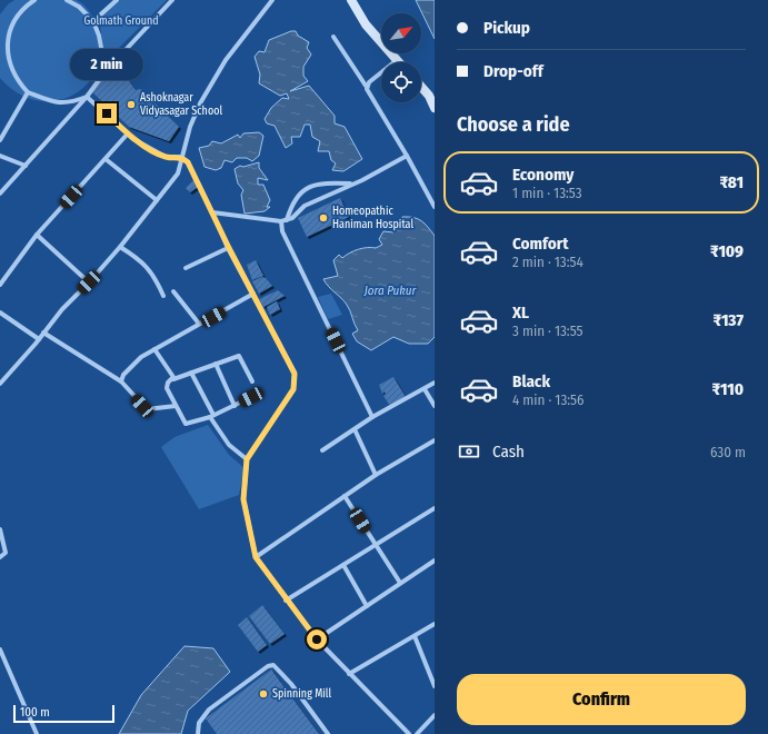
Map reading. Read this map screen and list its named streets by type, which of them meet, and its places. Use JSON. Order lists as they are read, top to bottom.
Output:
{
  "water": ["Jora Pukur"],
  "parks": ["Golmath Ground"],
  "places": ["Ashoknagar Vidyasagar School", "Homeopathic Haniman Hospital", "Spinning Mill"],
  "scale_bar": "100 m",
  "north": "top right",
  "page": {
    "banner": ["Pickup", "Drop-off"],
    "bubble": "2 min",
    "heading": "Choose a ride",
    "list": [
      {
        "name": "Economy",
        "note": "1 min · 13:53",
        "value": "₹81"
      },
      {
        "name": "Comfort",
        "note": "2 min · 13:54",
        "value": "₹109"
      },
      {
        "name": "XL",
        "note": "3 min · 13:55",
        "value": "₹137"
      },
      {
        "name": "Black",
        "note": "4 min · 13:56",
        "value": "₹110"
      }
    ],
    "pay": ["Cash", "630 m"],
    "buttons": "Confirm",
    "scale": "100 m"
  }
}
